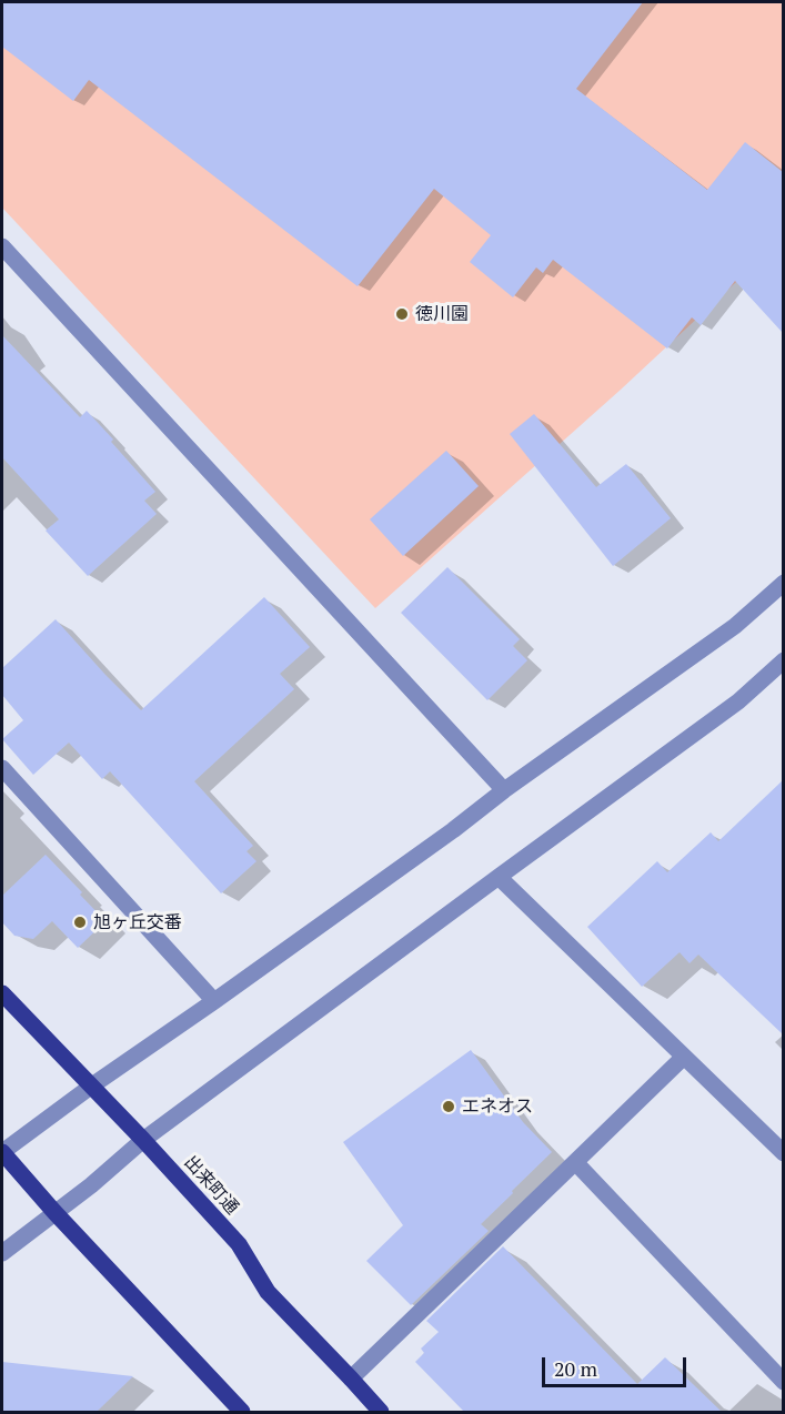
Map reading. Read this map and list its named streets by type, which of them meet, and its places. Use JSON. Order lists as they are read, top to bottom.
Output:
{
  "streets": {
    "main road": ["出来町通"]
  },
  "places": ["徳川園", "旭ヶ丘交番", "エネオス"],
  "scale_bar": "20 m"
}
